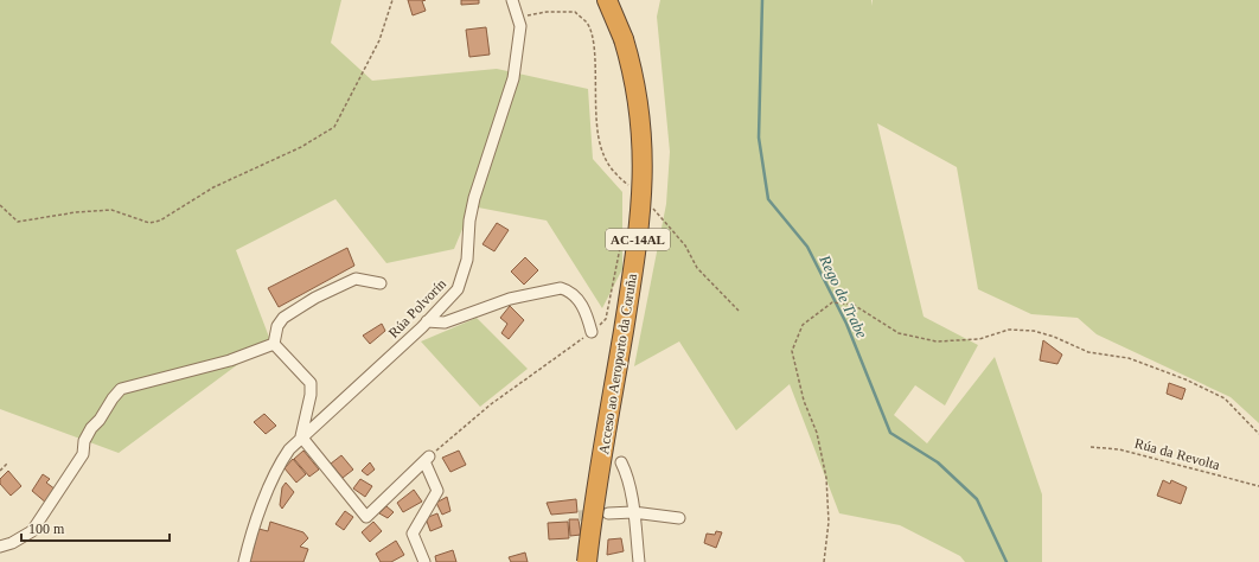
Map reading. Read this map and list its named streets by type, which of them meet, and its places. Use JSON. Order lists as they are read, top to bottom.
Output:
{
  "streets": {
    "highway": ["AC-14AL", "Acceso ao Aeroporto da Coruña"],
    "street": ["Rúa Polvorín"],
    "path": ["Rúa da Revolta"]
  },
  "water": ["Rego de Trabe"],
  "scale_bar": "100 m"
}
